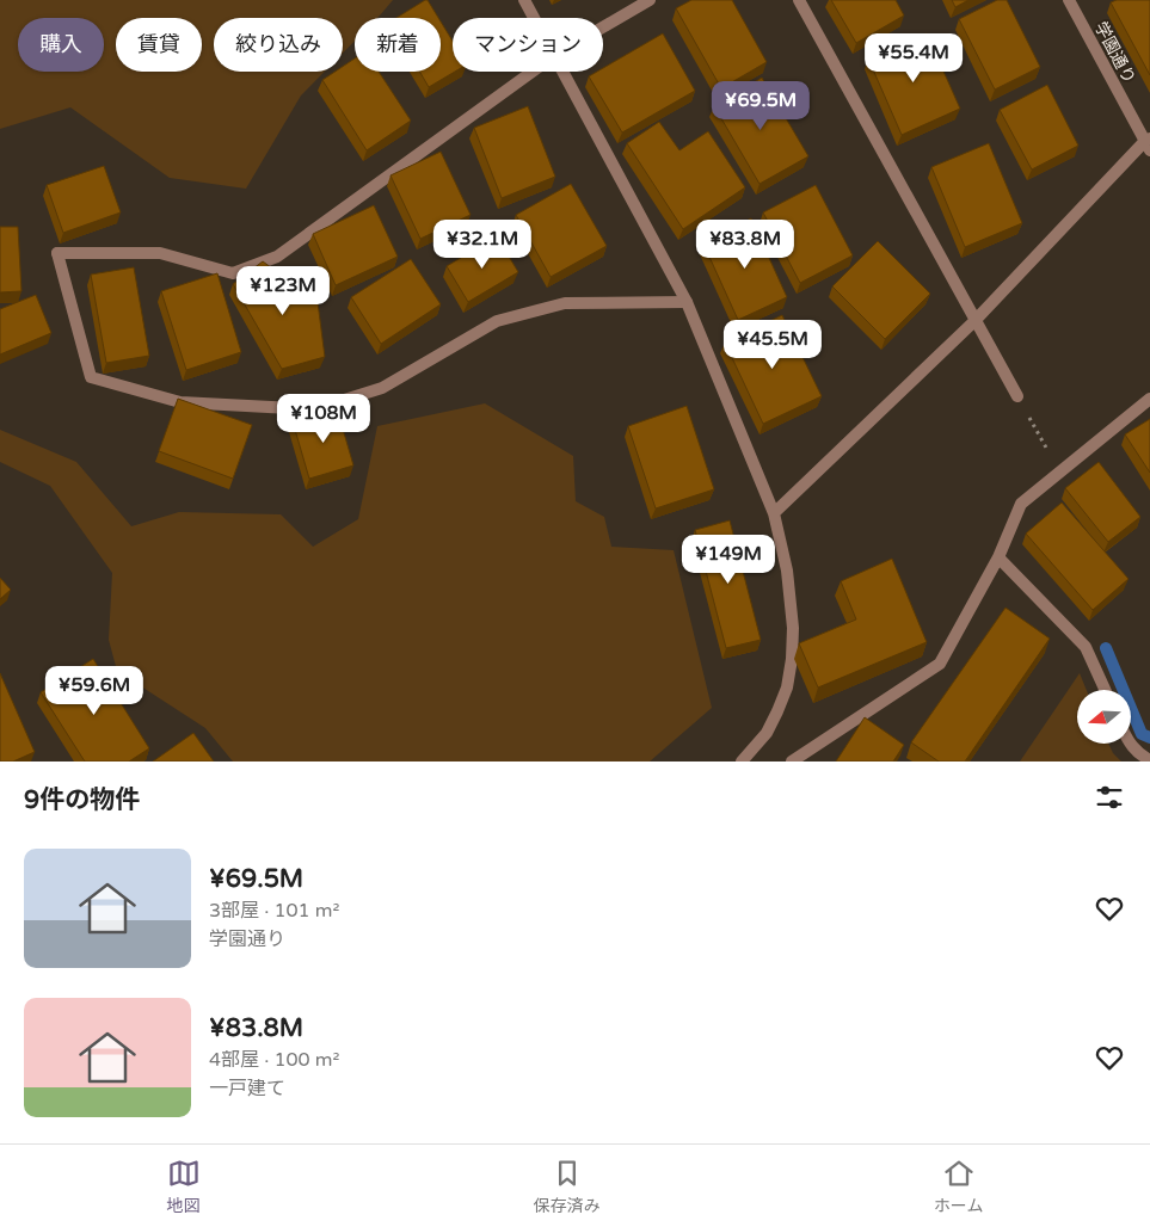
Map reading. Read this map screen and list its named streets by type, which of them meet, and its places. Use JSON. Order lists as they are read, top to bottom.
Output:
{
  "streets": {
    "street": ["学園通り"]
  },
  "north": "left",
  "page": {
    "chip": [
      "購入",
      "賃貸",
      "絞り込み",
      "新着",
      "マンション"
    ],
    "price": [
      "¥55.4M",
      "¥69.5M",
      "¥32.1M",
      "¥83.8M",
      "¥123M",
      "¥45.5M",
      "¥108M",
      "¥149M",
      "¥59.6M"
    ],
    "heading": "9件の物件",
    "list": [
      {
        "name": "¥69.5M",
        "note": "3部屋 · 101 m² · 学園通り"
      },
      {
        "name": "¥83.8M",
        "note": "4部屋 · 100 m² · 一戸建て"
      }
    ],
    "tabs": ["地図", "保存済み", "ホーム"]
  }
}
